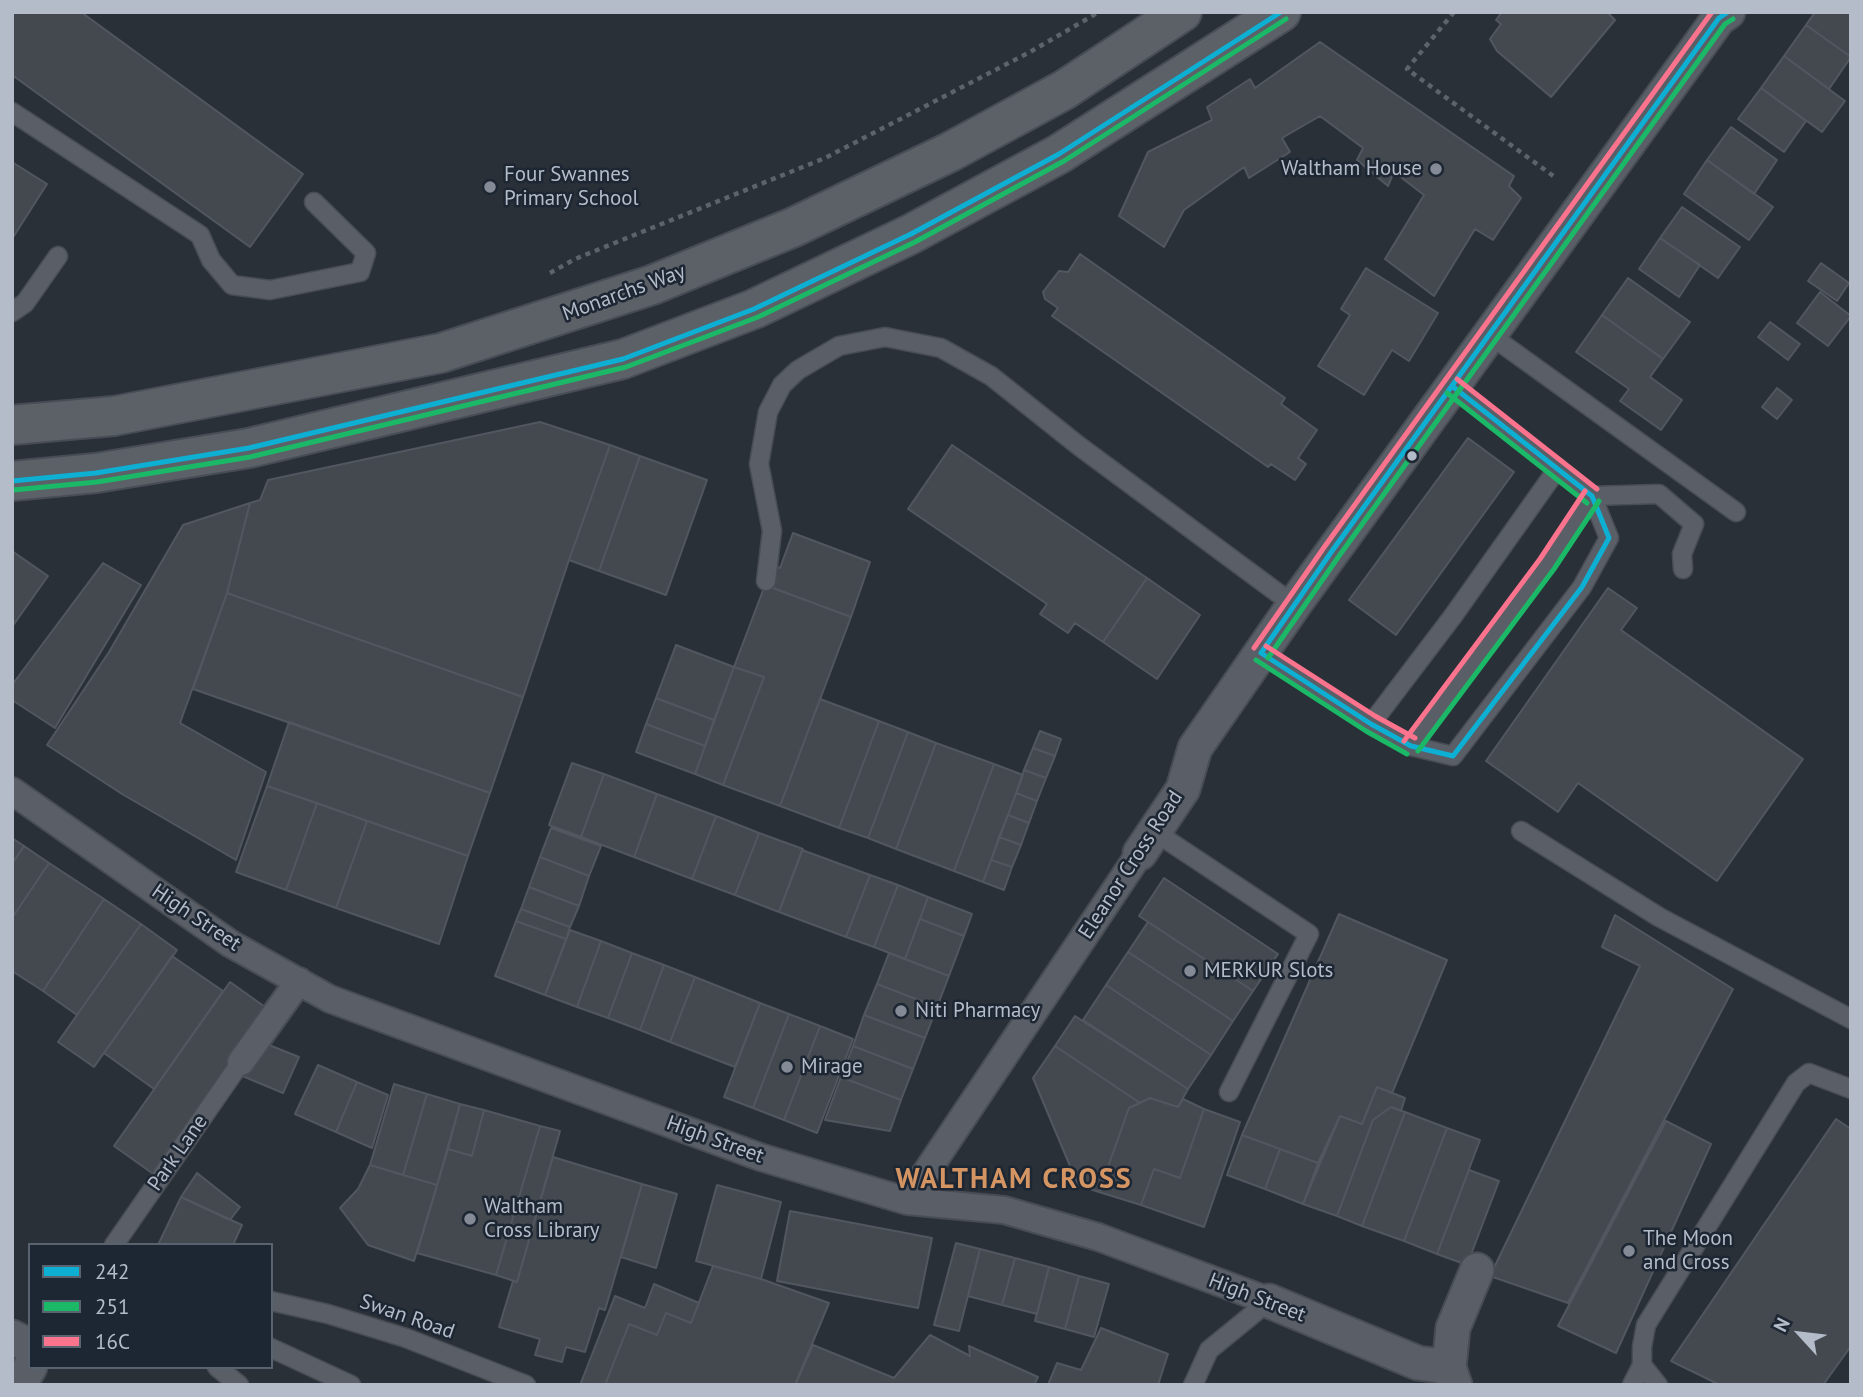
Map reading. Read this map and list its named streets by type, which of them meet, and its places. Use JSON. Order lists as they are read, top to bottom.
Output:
{
  "streets": {
    "main road": ["Monarchs Way"],
    "street": ["Eleanor Cross Road", "High Street"],
    "lane": ["Park Lane", "Swan Road"]
  },
  "crossings": [
    ["Eleanor Cross Road", "High Street"]
  ],
  "districts": ["WALTHAM CROSS"],
  "places": [
    "Waltham House",
    "Four Swannes Primary School",
    "MERKUR Slots",
    "Niti Pharmacy",
    "Mirage",
    "Waltham Cross Library",
    "The Moon and Cross"
  ],
  "lines": ["transit line 242", "transit line 16C", "transit line 251"],
  "legend": ["242", "251", "16C"],
  "north": "top left"
}
